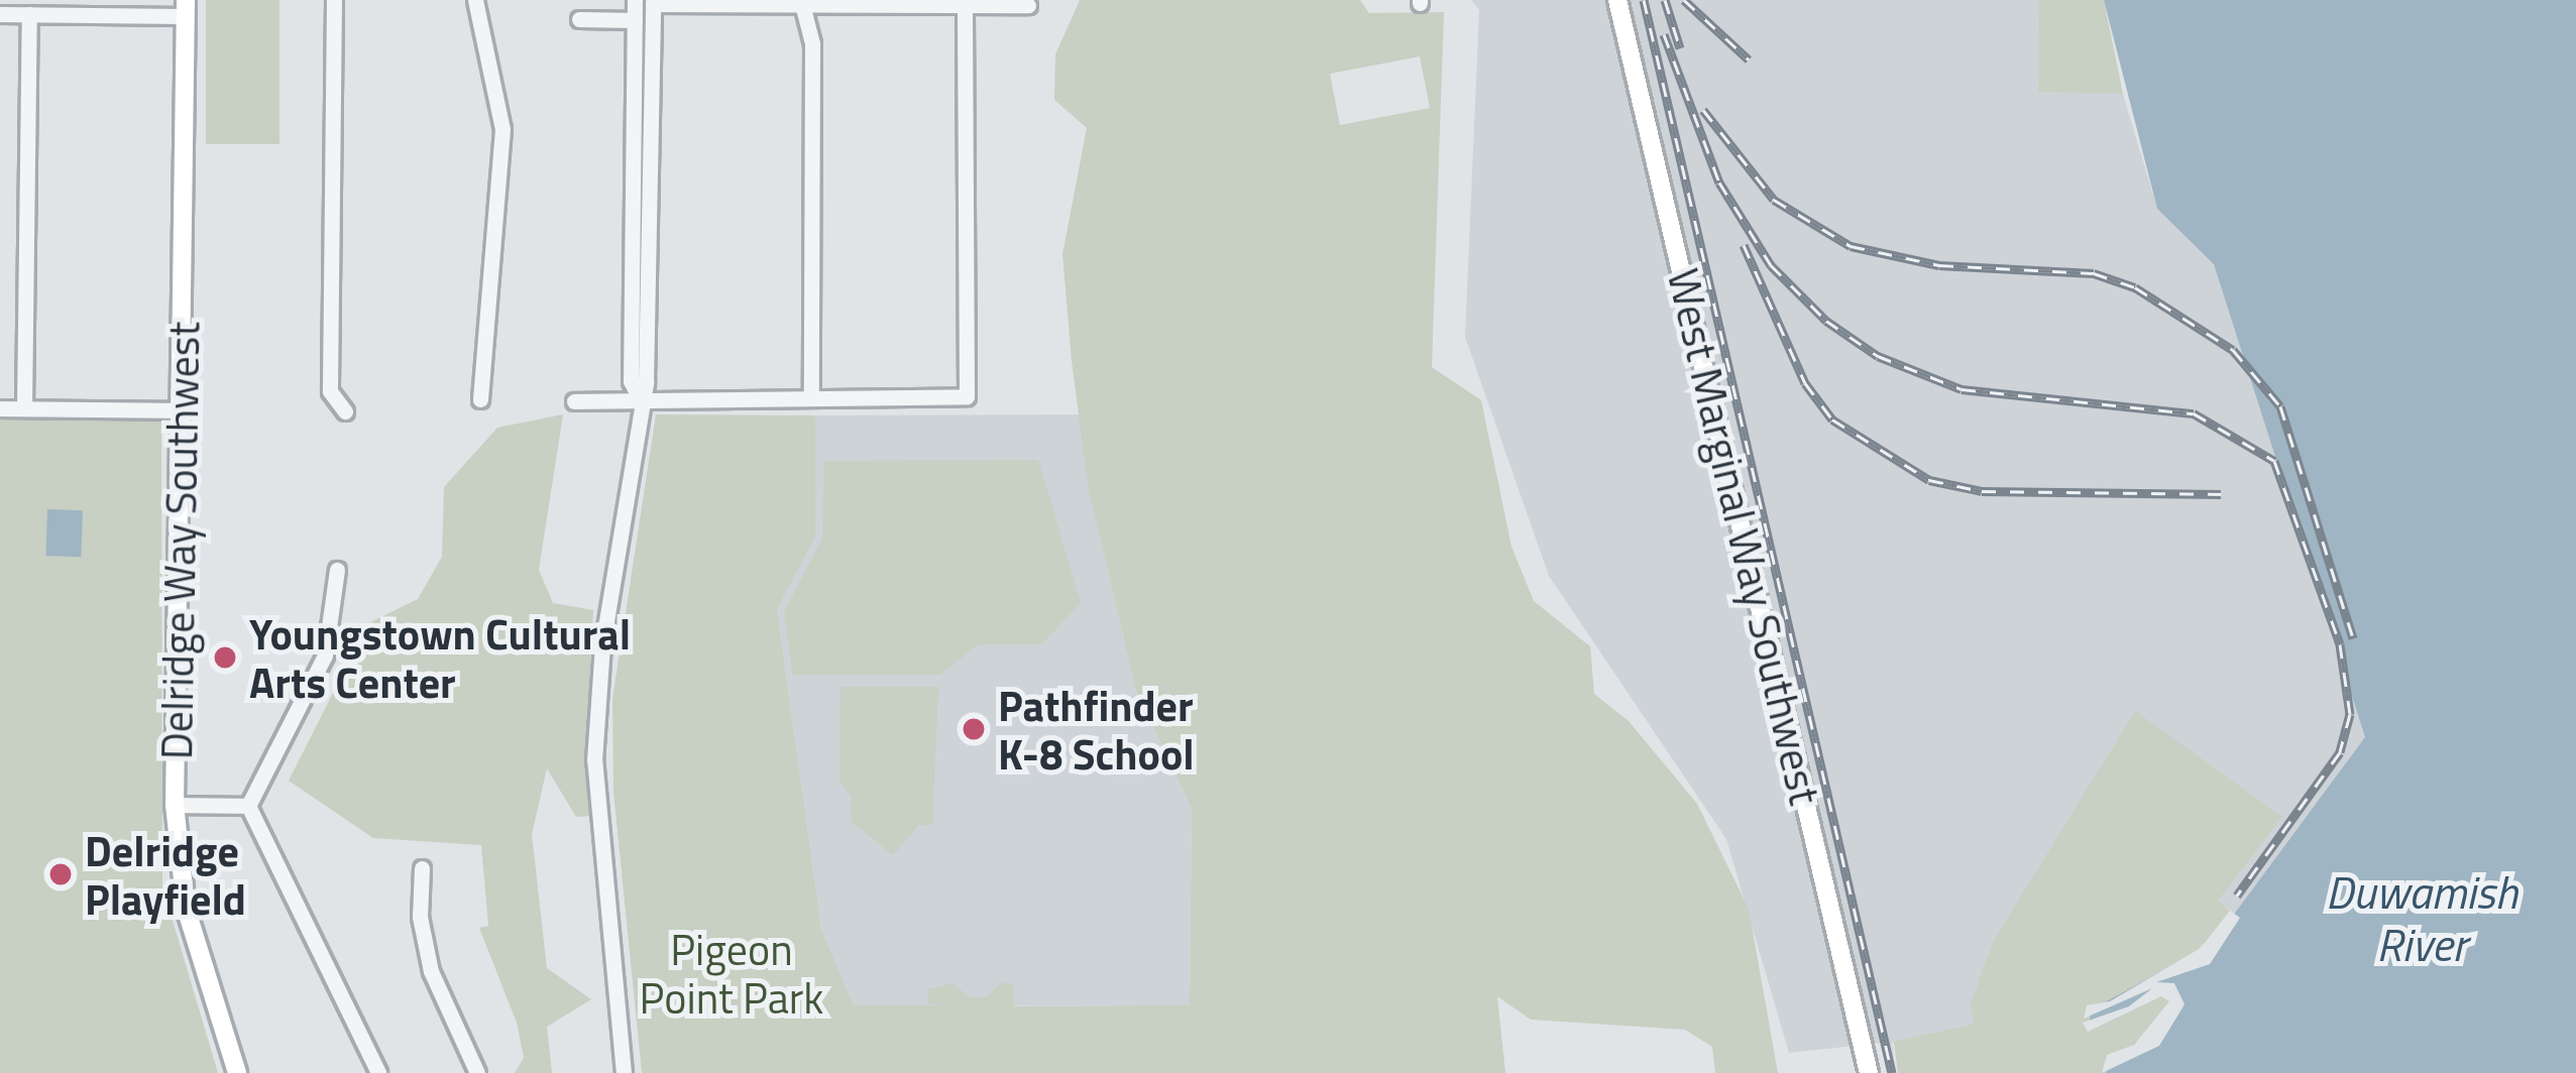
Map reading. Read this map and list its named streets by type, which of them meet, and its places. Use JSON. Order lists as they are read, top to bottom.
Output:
{
  "streets": {
    "main road": ["West Marginal Way Southwest", "Delridge Way Southwest"]
  },
  "water": ["Duwamish River"],
  "parks": ["Pigeon Point Park"],
  "places": ["Youngstown Cultural Arts Center", "Pathfinder K-8 School", "Delridge Playfield"]
}
